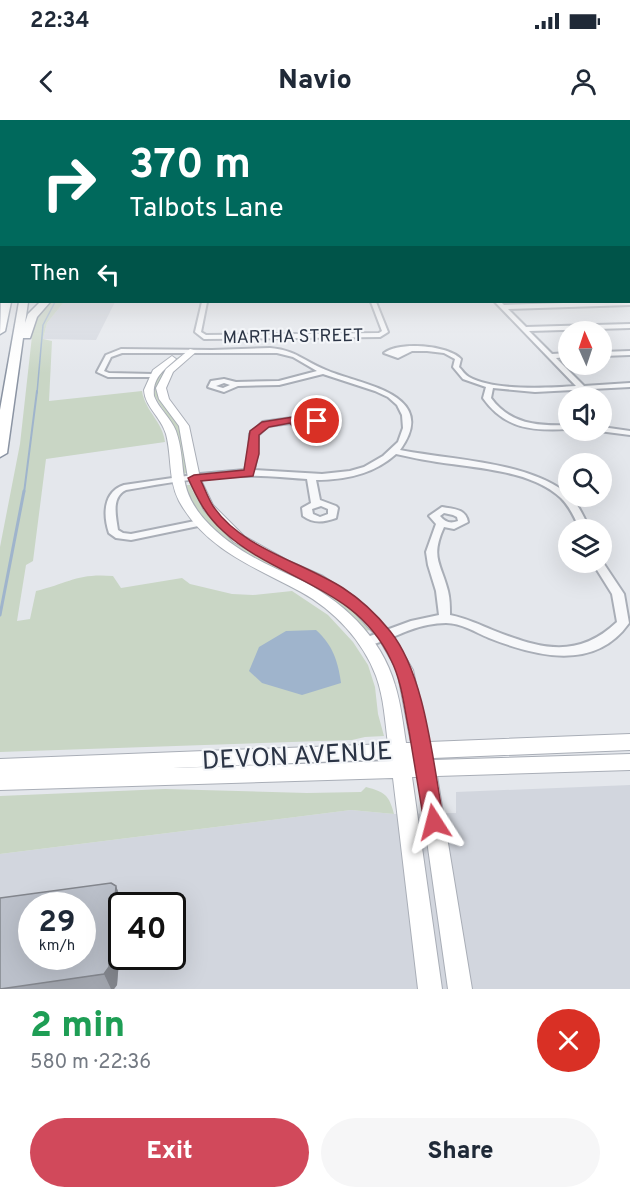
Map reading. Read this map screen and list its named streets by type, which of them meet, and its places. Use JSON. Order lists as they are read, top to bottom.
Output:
{
  "streets": {
    "street": ["MARTHA STREET", "DEVON AVENUE"]
  },
  "north": "top",
  "page": {
    "status": "22:34",
    "header": "Navio",
    "turn": ["370 m", "Talbots Lane"],
    "then": "Then",
    "speed": "29 km/h",
    "limit": "40",
    "heading": ["2 min", "580 m · 22:36"],
    "buttons": ["Exit", "Share"]
  }
}
